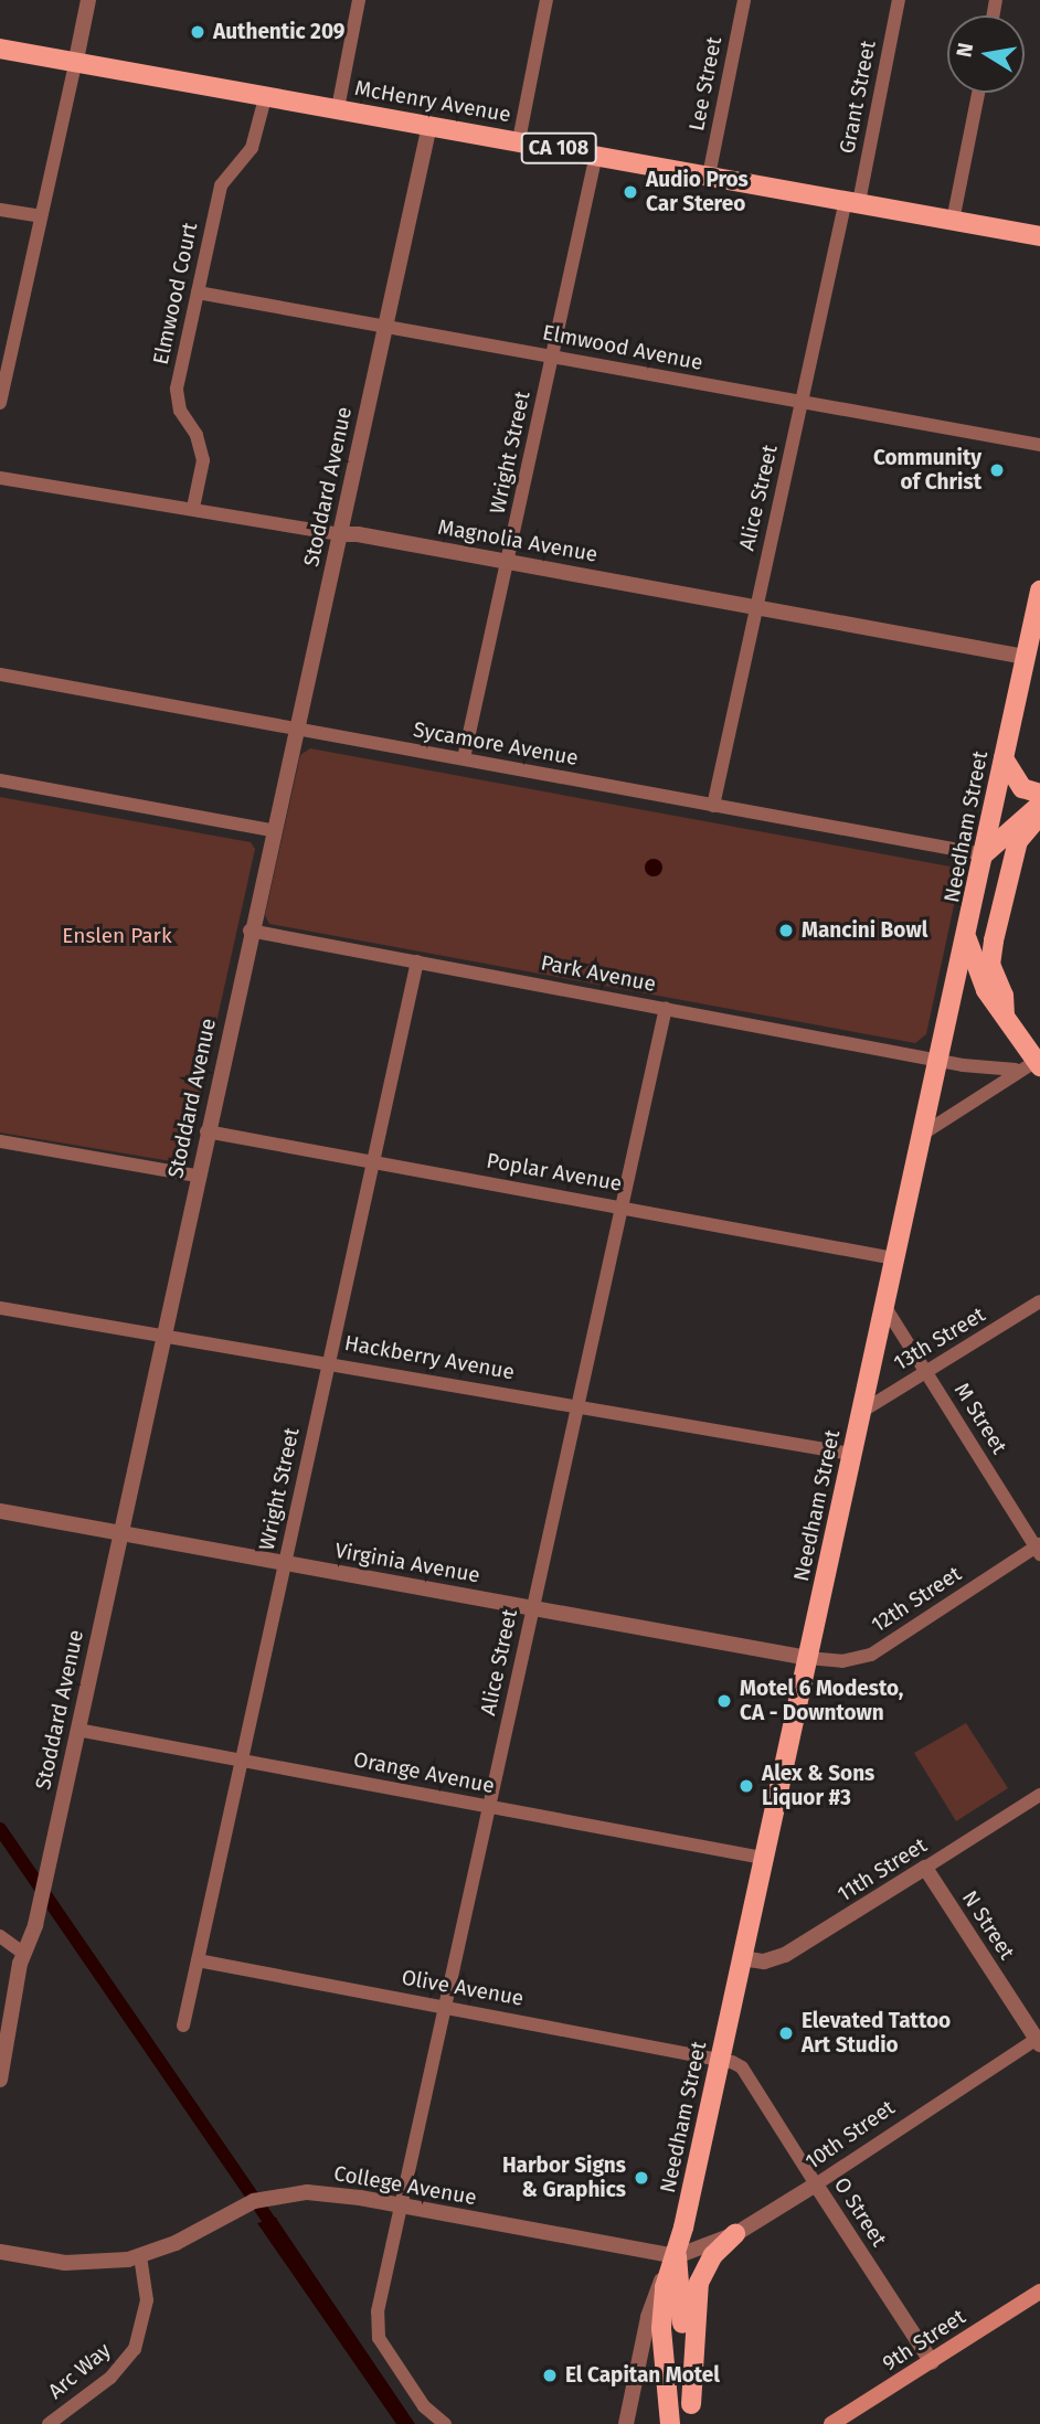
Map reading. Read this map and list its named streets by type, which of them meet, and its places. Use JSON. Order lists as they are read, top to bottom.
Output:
{
  "streets": {
    "main road": [
      "McHenry Avenue",
      "CA 108",
      "Needham Street",
      "9th Street"
    ],
    "street": [
      "Lee Street",
      "Grant Street",
      "Elmwood Court",
      "Elmwood Avenue",
      "Wright Street",
      "Stoddard Avenue",
      "Alice Street",
      "Magnolia Avenue",
      "Sycamore Avenue",
      "Park Avenue",
      "Poplar Avenue",
      "13th Street",
      "Hackberry Avenue",
      "M Street",
      "Virginia Avenue",
      "12th Street",
      "Orange Avenue",
      "11th Street",
      "N Street",
      "Olive Avenue",
      "10th Street",
      "College Avenue",
      "O Street",
      "Arc Way"
    ]
  },
  "crossings": [
    ["Lee Street", "McHenry Avenue"],
    ["Grant Street", "McHenry Avenue"],
    ["Grant Street", "Alice Street"],
    ["McHenry Avenue", "Elmwood Court"],
    ["McHenry Avenue", "Wright Street"],
    ["McHenry Avenue", "Stoddard Avenue"],
    ["McHenry Avenue", "Alice Street"],
    ["Elmwood Court", "Elmwood Avenue"],
    ["Elmwood Court", "Magnolia Avenue"],
    ["Elmwood Avenue", "Wright Street"],
    ["Elmwood Avenue", "Stoddard Avenue"],
    ["Elmwood Avenue", "Alice Street"],
    ["Wright Street", "Magnolia Avenue"],
    ["Wright Street", "Sycamore Avenue"],
    ["Wright Street", "Park Avenue"],
    ["Wright Street", "Poplar Avenue"],
    ["Wright Street", "Hackberry Avenue"],
    ["Wright Street", "Virginia Avenue"],
    ["Wright Street", "Orange Avenue"],
    ["Wright Street", "Olive Avenue"],
    ["Stoddard Avenue", "Magnolia Avenue"],
    ["Stoddard Avenue", "Sycamore Avenue"],
    ["Stoddard Avenue", "Park Avenue"],
    ["Stoddard Avenue", "Poplar Avenue"],
    ["Stoddard Avenue", "Hackberry Avenue"],
    ["Stoddard Avenue", "Virginia Avenue"],
    ["Stoddard Avenue", "Orange Avenue"],
    ["Alice Street", "Magnolia Avenue"],
    ["Alice Street", "Sycamore Avenue"],
    ["Alice Street", "Park Avenue"],
    ["Alice Street", "Poplar Avenue"],
    ["Alice Street", "Hackberry Avenue"],
    ["Alice Street", "Virginia Avenue"],
    ["Alice Street", "Orange Avenue"],
    ["Alice Street", "Olive Avenue"],
    ["Alice Street", "College Avenue"],
    ["Magnolia Avenue", "Needham Street"],
    ["Sycamore Avenue", "Needham Street"],
    ["Needham Street", "Park Avenue"],
    ["Needham Street", "Poplar Avenue"],
    ["Needham Street", "13th Street"],
    ["Needham Street", "Hackberry Avenue"],
    ["Needham Street", "M Street"],
    ["Needham Street", "Virginia Avenue"],
    ["Needham Street", "12th Street"],
    ["Needham Street", "Orange Avenue"],
    ["Needham Street", "11th Street"],
    ["Needham Street", "Olive Avenue"],
    ["Needham Street", "10th Street"],
    ["Needham Street", "College Avenue"],
    ["Needham Street", "O Street"],
    ["13th Street", "M Street"],
    ["M Street", "12th Street"],
    ["Virginia Avenue", "12th Street"],
    ["11th Street", "N Street"],
    ["N Street", "10th Street"],
    ["Olive Avenue", "O Street"],
    ["10th Street", "College Avenue"],
    ["10th Street", "O Street"],
    ["College Avenue", "Arc Way"],
    ["O Street", "9th Street"]
  ],
  "parks": ["Enslen Park"],
  "places": [
    "Authentic 209",
    "Audio Pros Car Stereo",
    "Community of Christ",
    "Mancini Bowl",
    "Motel 6 Modesto, CA - Downtown",
    "Alex & Sons Liquor #3",
    "Elevated Tattoo Art Studio",
    "Harbor Signs & Graphics",
    "El Capitan Motel"
  ],
  "north": "left"
}
